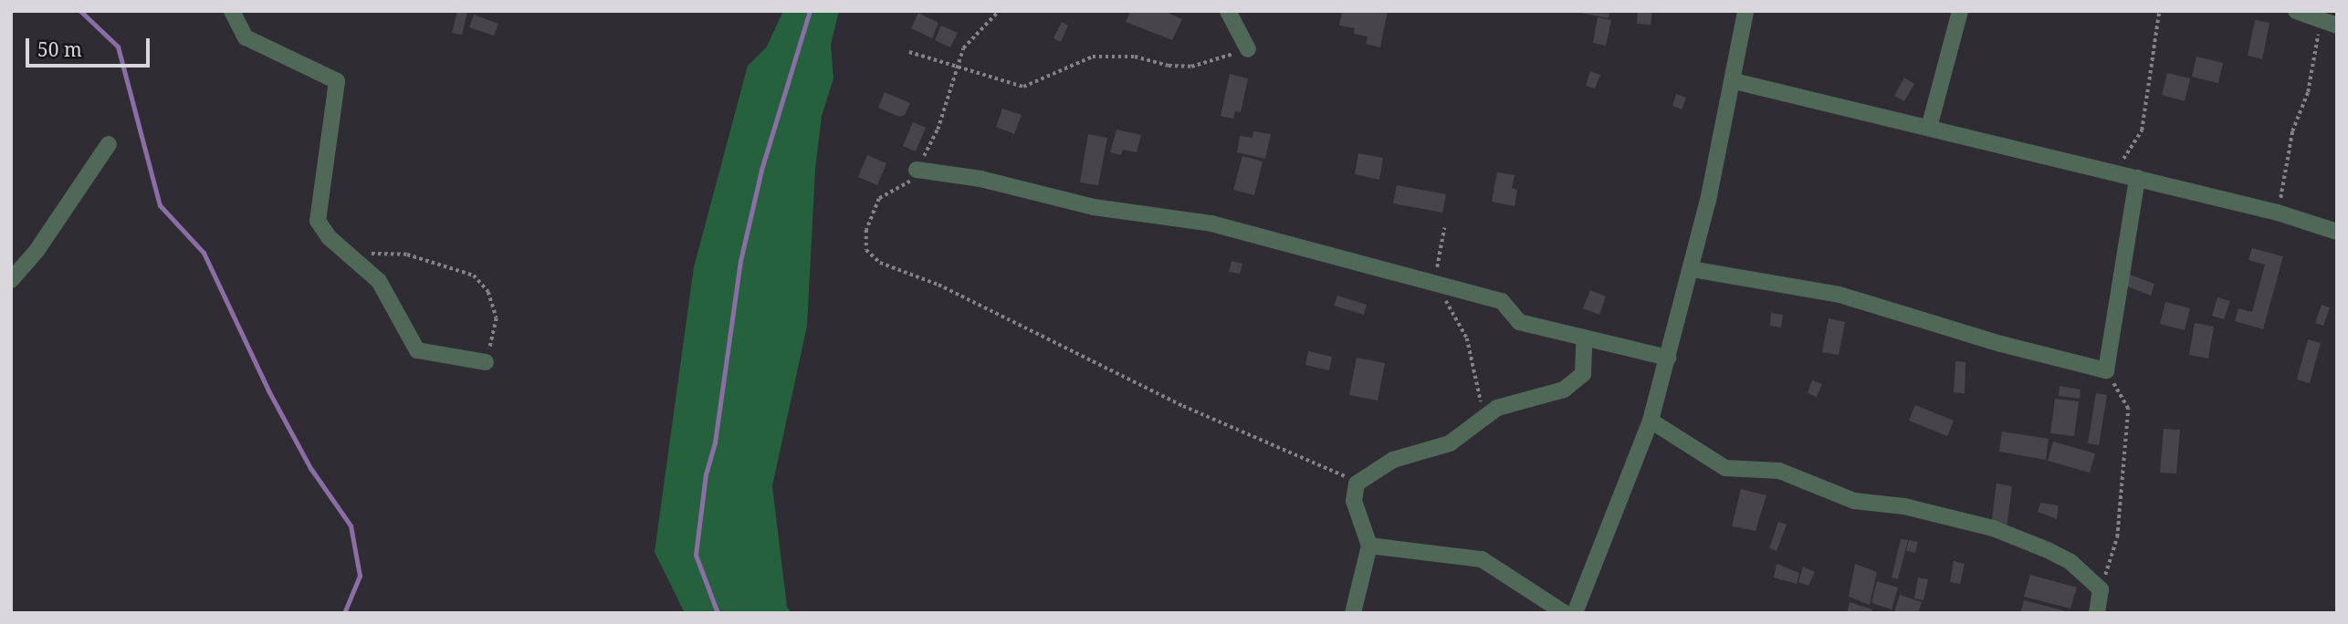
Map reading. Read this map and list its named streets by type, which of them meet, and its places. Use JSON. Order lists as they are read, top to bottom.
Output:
{
  "scale_bar": "50 m"
}
